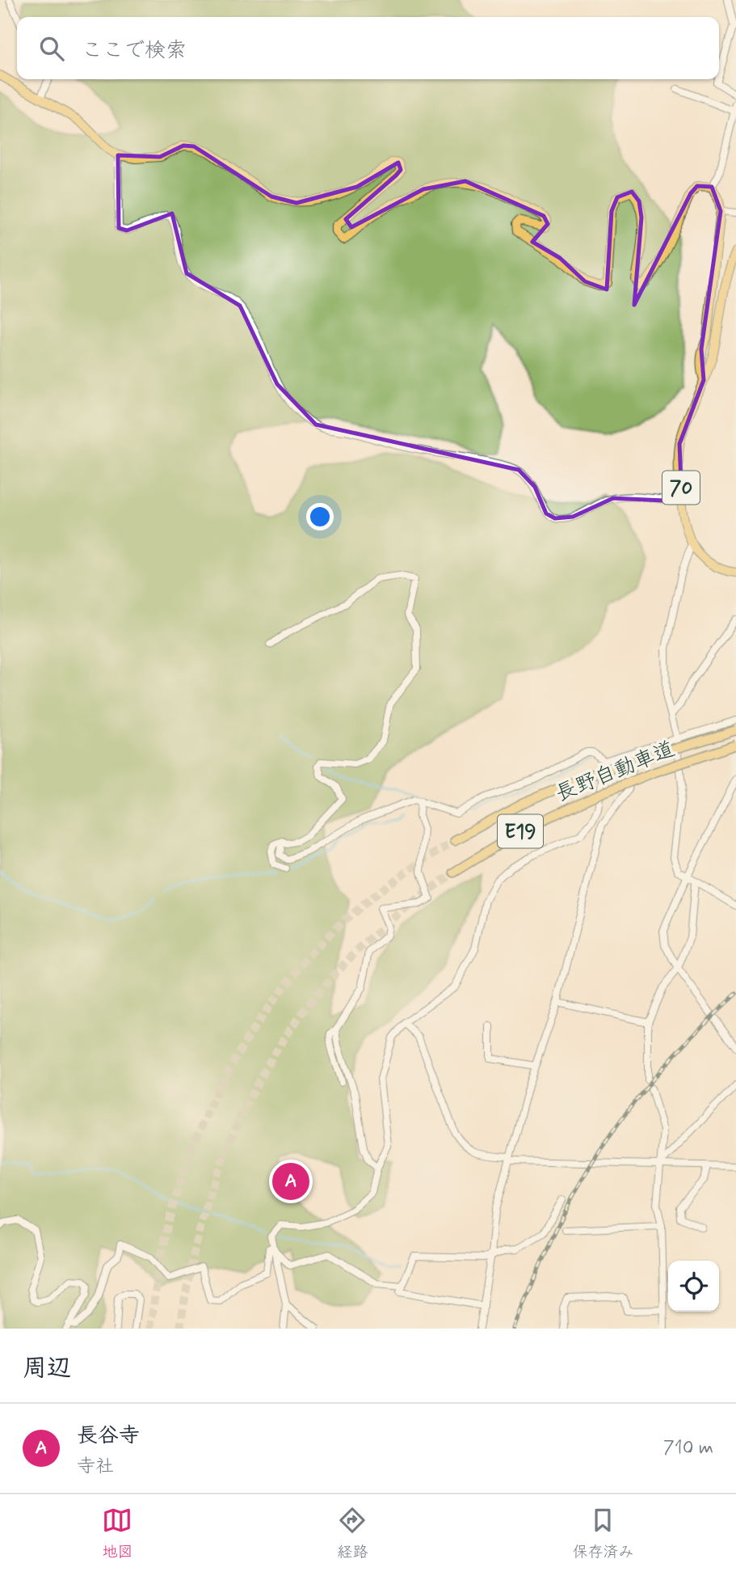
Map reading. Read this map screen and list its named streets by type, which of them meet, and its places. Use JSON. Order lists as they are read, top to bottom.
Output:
{
  "streets": {
    "highway": ["長野自動車道", "E19"],
    "main road": ["70"]
  },
  "page": {
    "search": "ここで検索",
    "pins": "A",
    "heading": "周辺",
    "list": [
      {
        "mark": "A",
        "name": "長谷寺",
        "note": "寺社",
        "value": "710 m"
      }
    ],
    "nav": ["地図", "経路", "保存済み"]
  }
}
